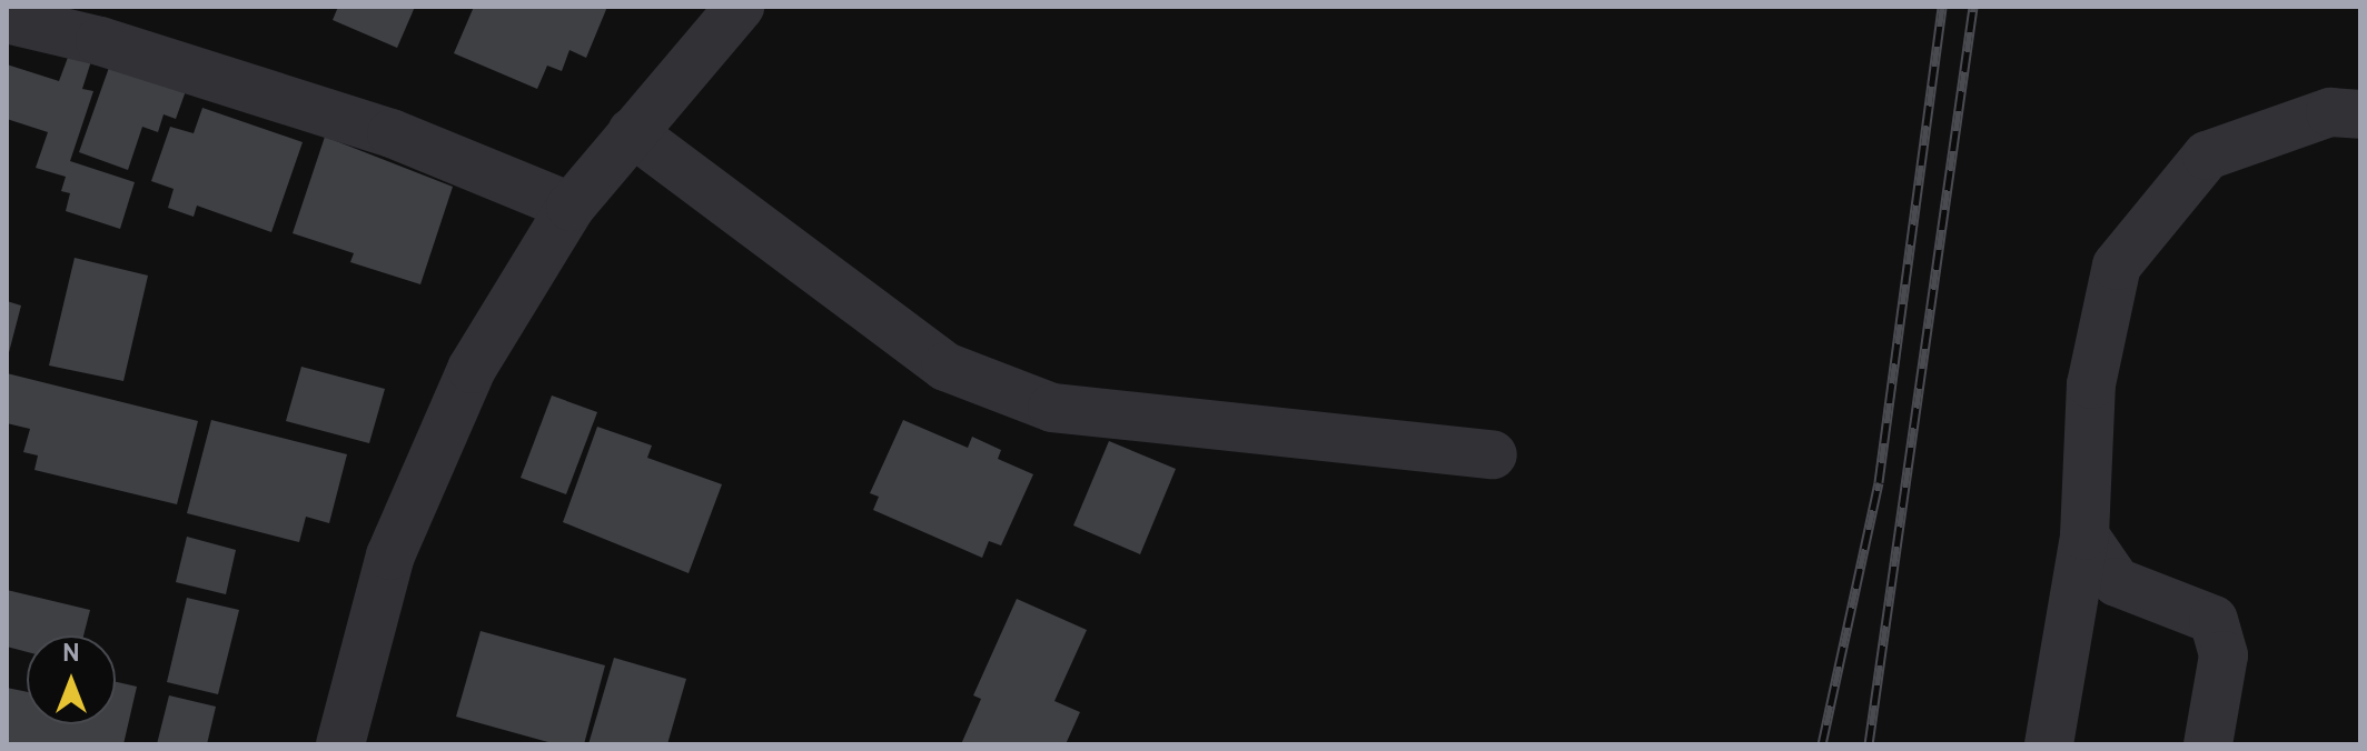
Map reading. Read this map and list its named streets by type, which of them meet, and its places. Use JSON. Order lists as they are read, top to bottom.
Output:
{
  "north": "top"
}
